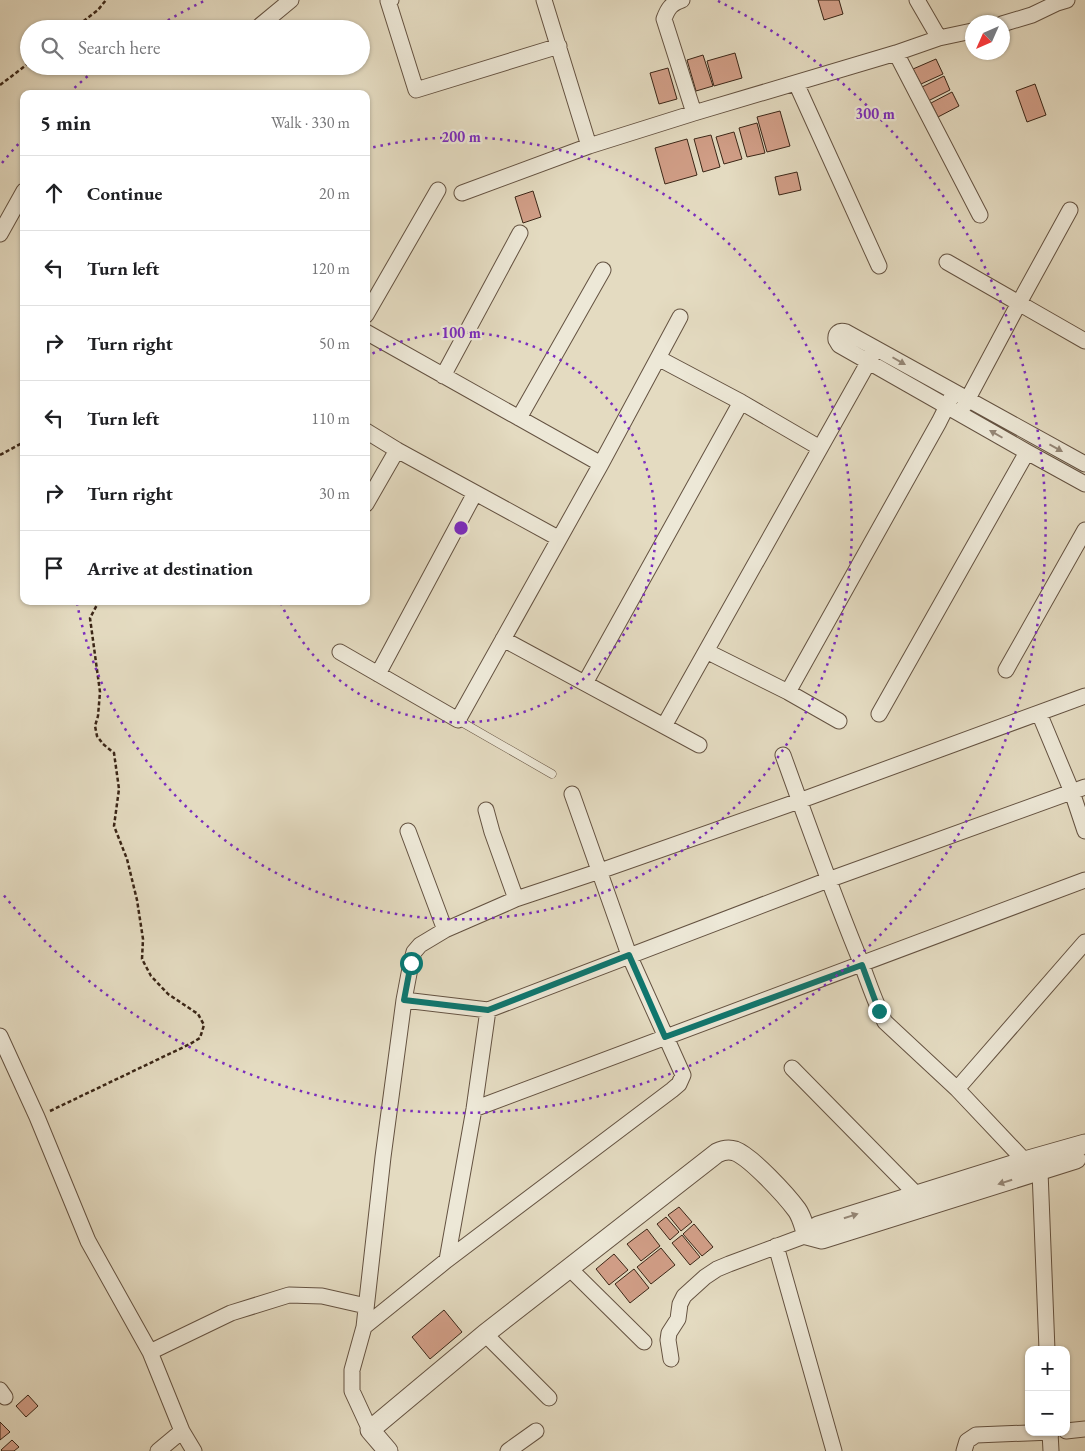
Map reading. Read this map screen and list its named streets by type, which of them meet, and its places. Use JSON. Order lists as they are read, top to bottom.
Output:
{
  "north": "bottom left",
  "page": {
    "search": "Search here",
    "heading": ["5 min", "Walk · 330 m"],
    "list": [
      ["Continue", "20 m"],
      ["Turn left", "120 m"],
      ["Turn right", "50 m"],
      ["Turn left", "110 m"],
      ["Turn right", "30 m"],
      "Arrive at destination"
    ],
    "map_buttons": ["+", "−"]
  },
  "rings": ["300 m", "200 m", "100 m"]
}
